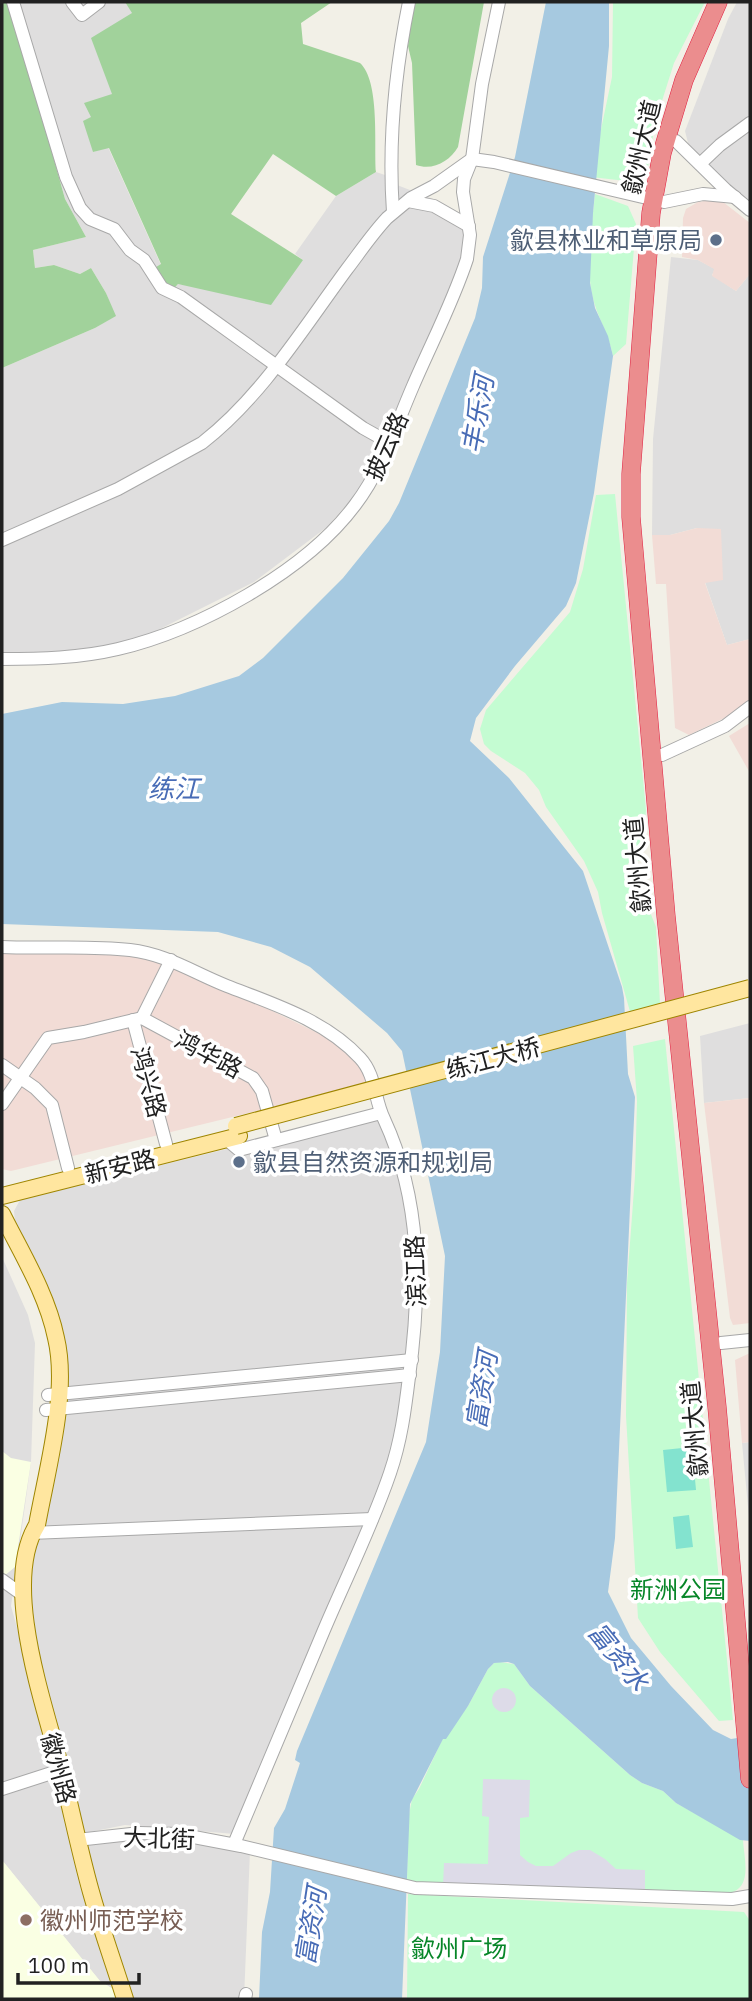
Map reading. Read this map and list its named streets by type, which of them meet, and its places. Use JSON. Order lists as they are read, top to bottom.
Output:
{
  "streets": {
    "highway": ["歙州大道"],
    "main road": ["练江大桥", "新安路", "徽州路"],
    "street": [
      "披云路",
      "鸿华路",
      "鸿兴路",
      "滨江路",
      "大北街"
    ]
  },
  "crossings": [
    ["鸿华路", "鸿兴路"],
    ["练江大桥", "新安路"],
    ["鸿兴路", "新安路"],
    ["鸿兴路", "滨江路"],
    ["滨江路", "大北街"],
    ["徽州路", "大北街"]
  ],
  "water": [
    "丰乐河",
    "练江",
    "富资河",
    "富资水"
  ],
  "parks": ["新洲公园", "歙州广场"],
  "places": ["歙县林业和草原局", "歙县自然资源和规划局", "徽州师范学校"],
  "scale_bar": "100 m"
}
